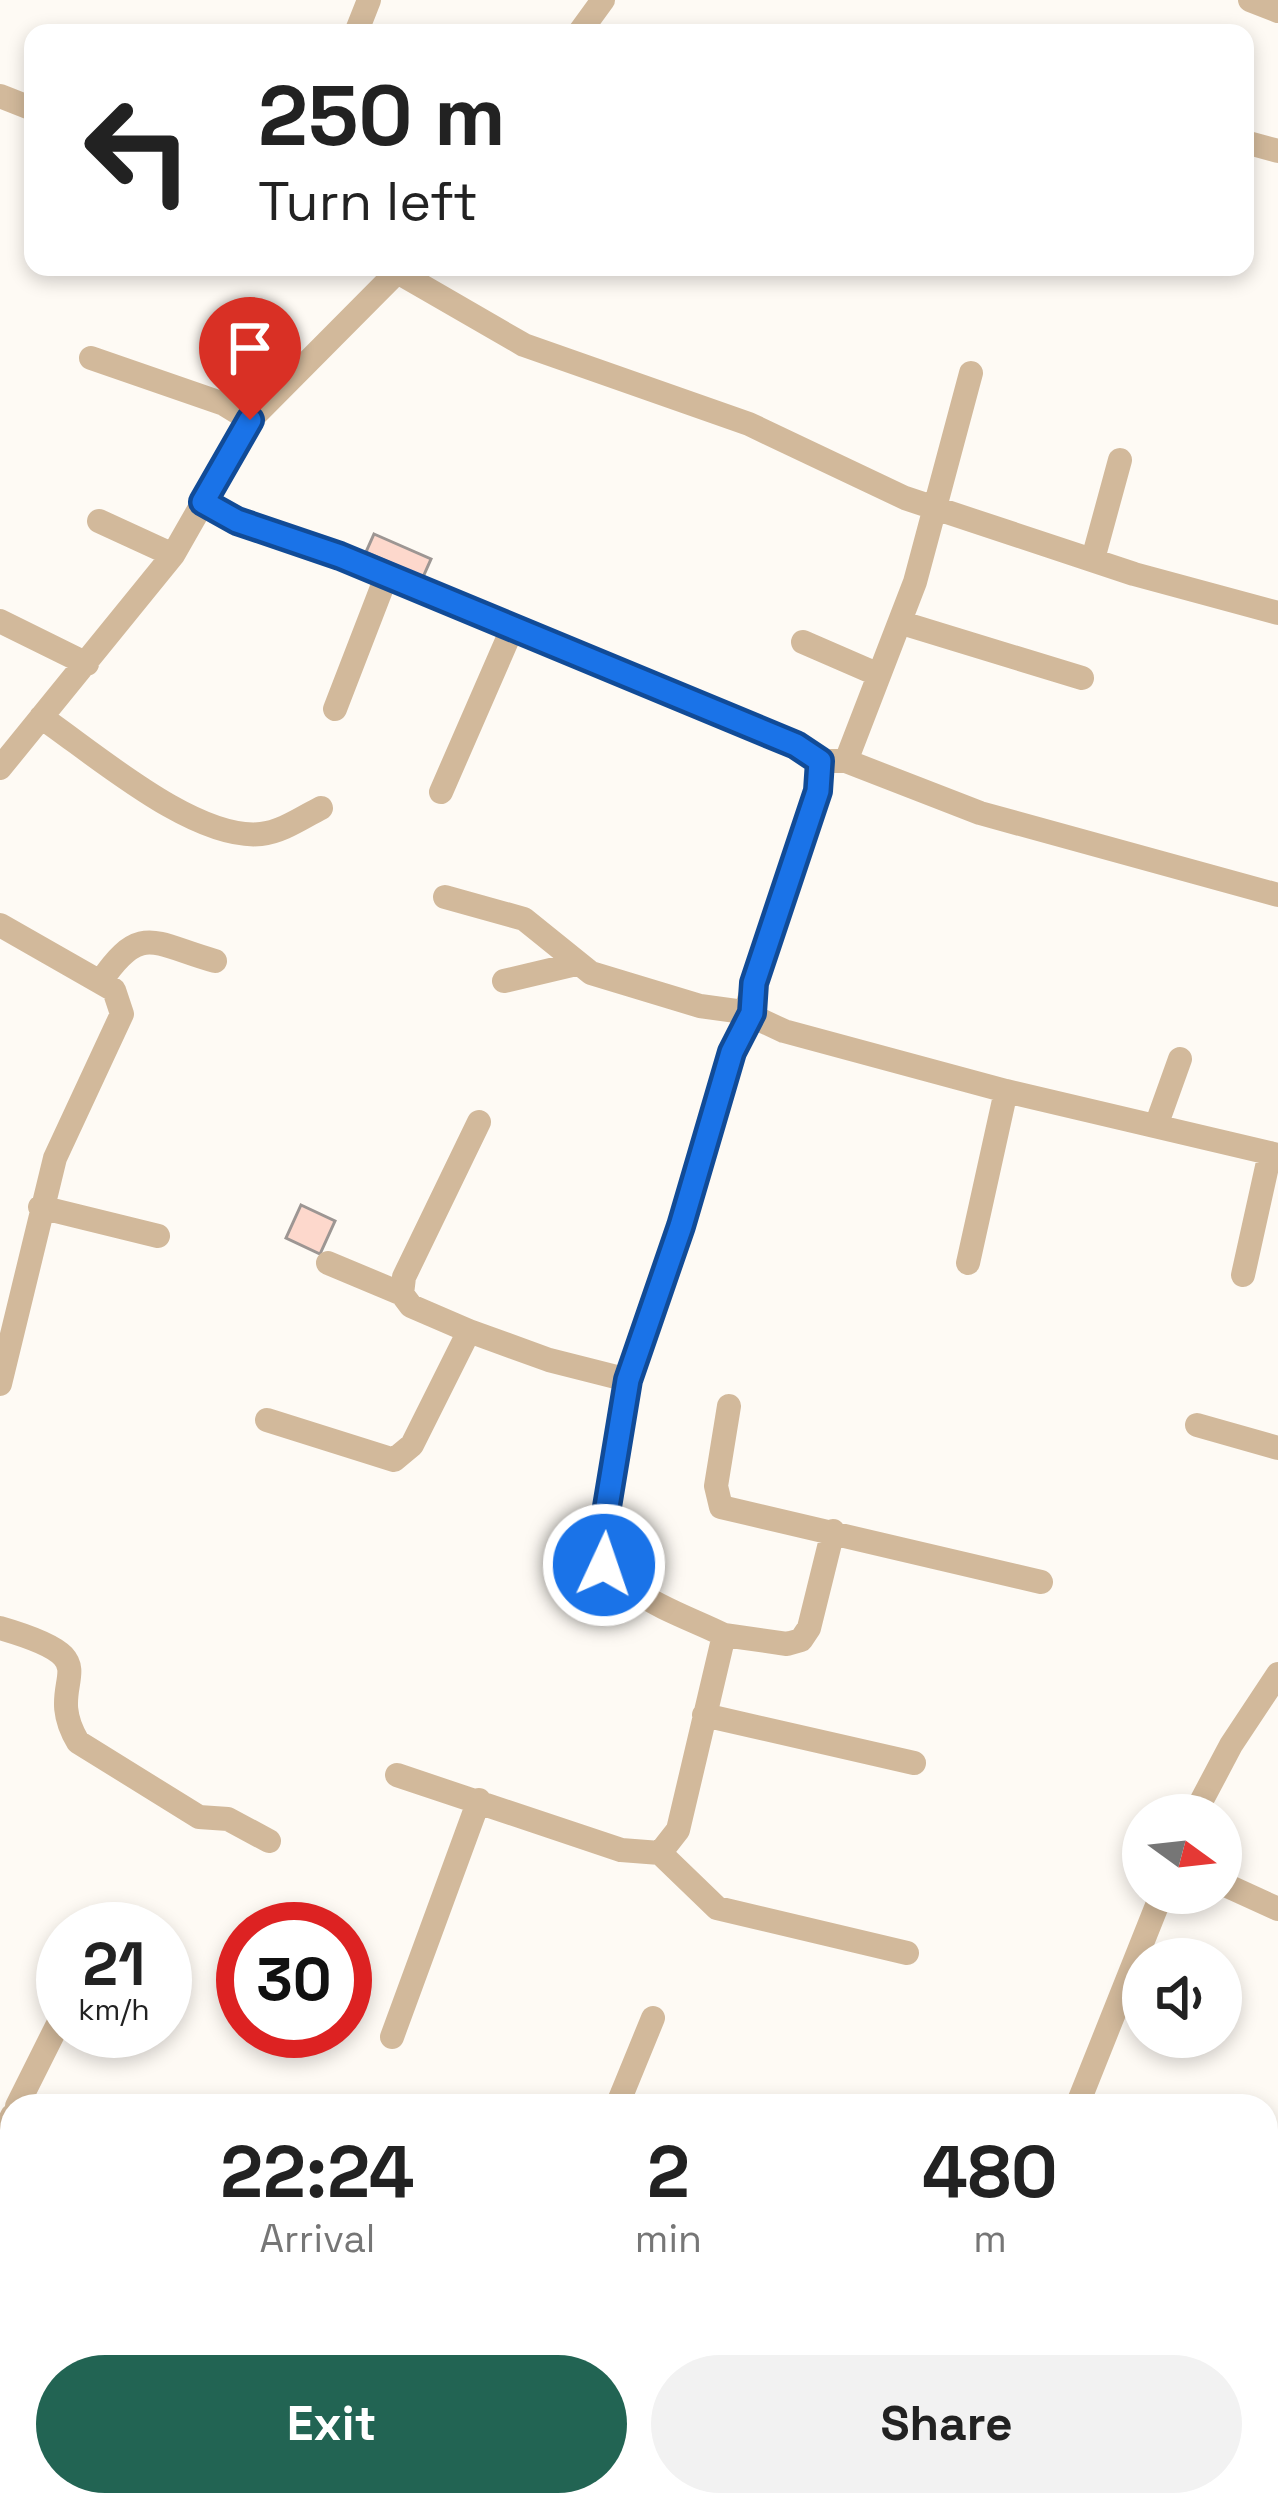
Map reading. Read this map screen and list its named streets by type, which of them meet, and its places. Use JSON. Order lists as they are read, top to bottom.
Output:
{
  "north": "right",
  "page": {
    "turn": ["250 m", "Turn left"],
    "speed": "21 km/h",
    "limit": "30",
    "eta": [
      "22:24",
      "Arrival",
      "2",
      "min",
      "480",
      "m"
    ],
    "buttons": ["Exit", "Share"]
  }
}
